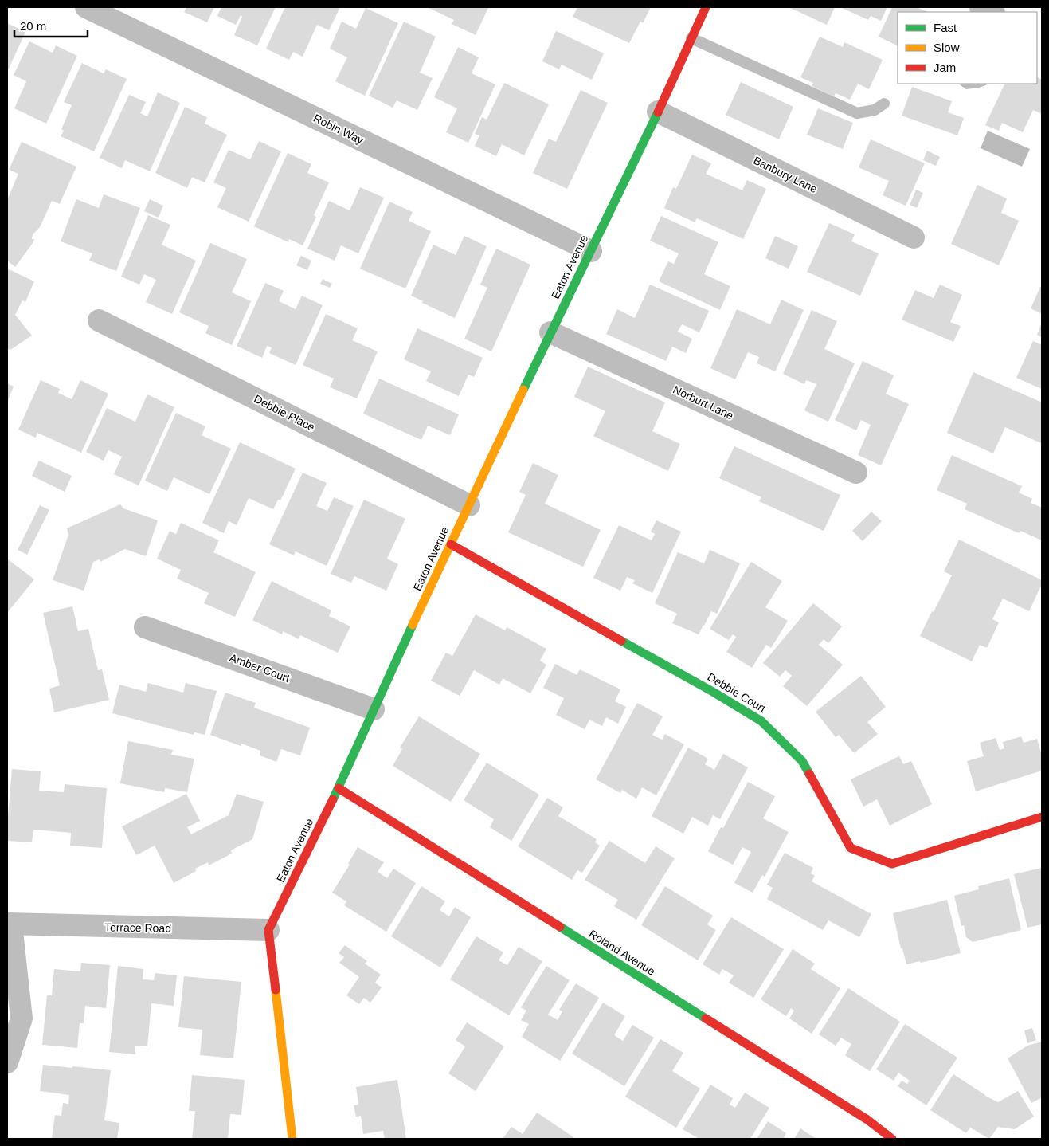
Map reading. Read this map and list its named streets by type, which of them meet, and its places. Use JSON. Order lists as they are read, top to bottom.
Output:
{
  "streets": {
    "street": [
      "Robin Way",
      "Banbury Lane",
      "Eaton Avenue",
      "Norburt Lane",
      "Debbie Place",
      "Amber Court",
      "Debbie Court",
      "Terrace Road",
      "Roland Avenue"
    ]
  },
  "crossings": [
    ["Robin Way", "Eaton Avenue"],
    ["Banbury Lane", "Eaton Avenue"],
    ["Eaton Avenue", "Norburt Lane"],
    ["Eaton Avenue", "Debbie Place"],
    ["Eaton Avenue", "Amber Court"],
    ["Eaton Avenue", "Debbie Court"],
    ["Eaton Avenue", "Terrace Road"],
    ["Eaton Avenue", "Roland Avenue"]
  ],
  "legend": ["Fast", "Slow", "Jam"],
  "scale_bar": "20 m"
}
